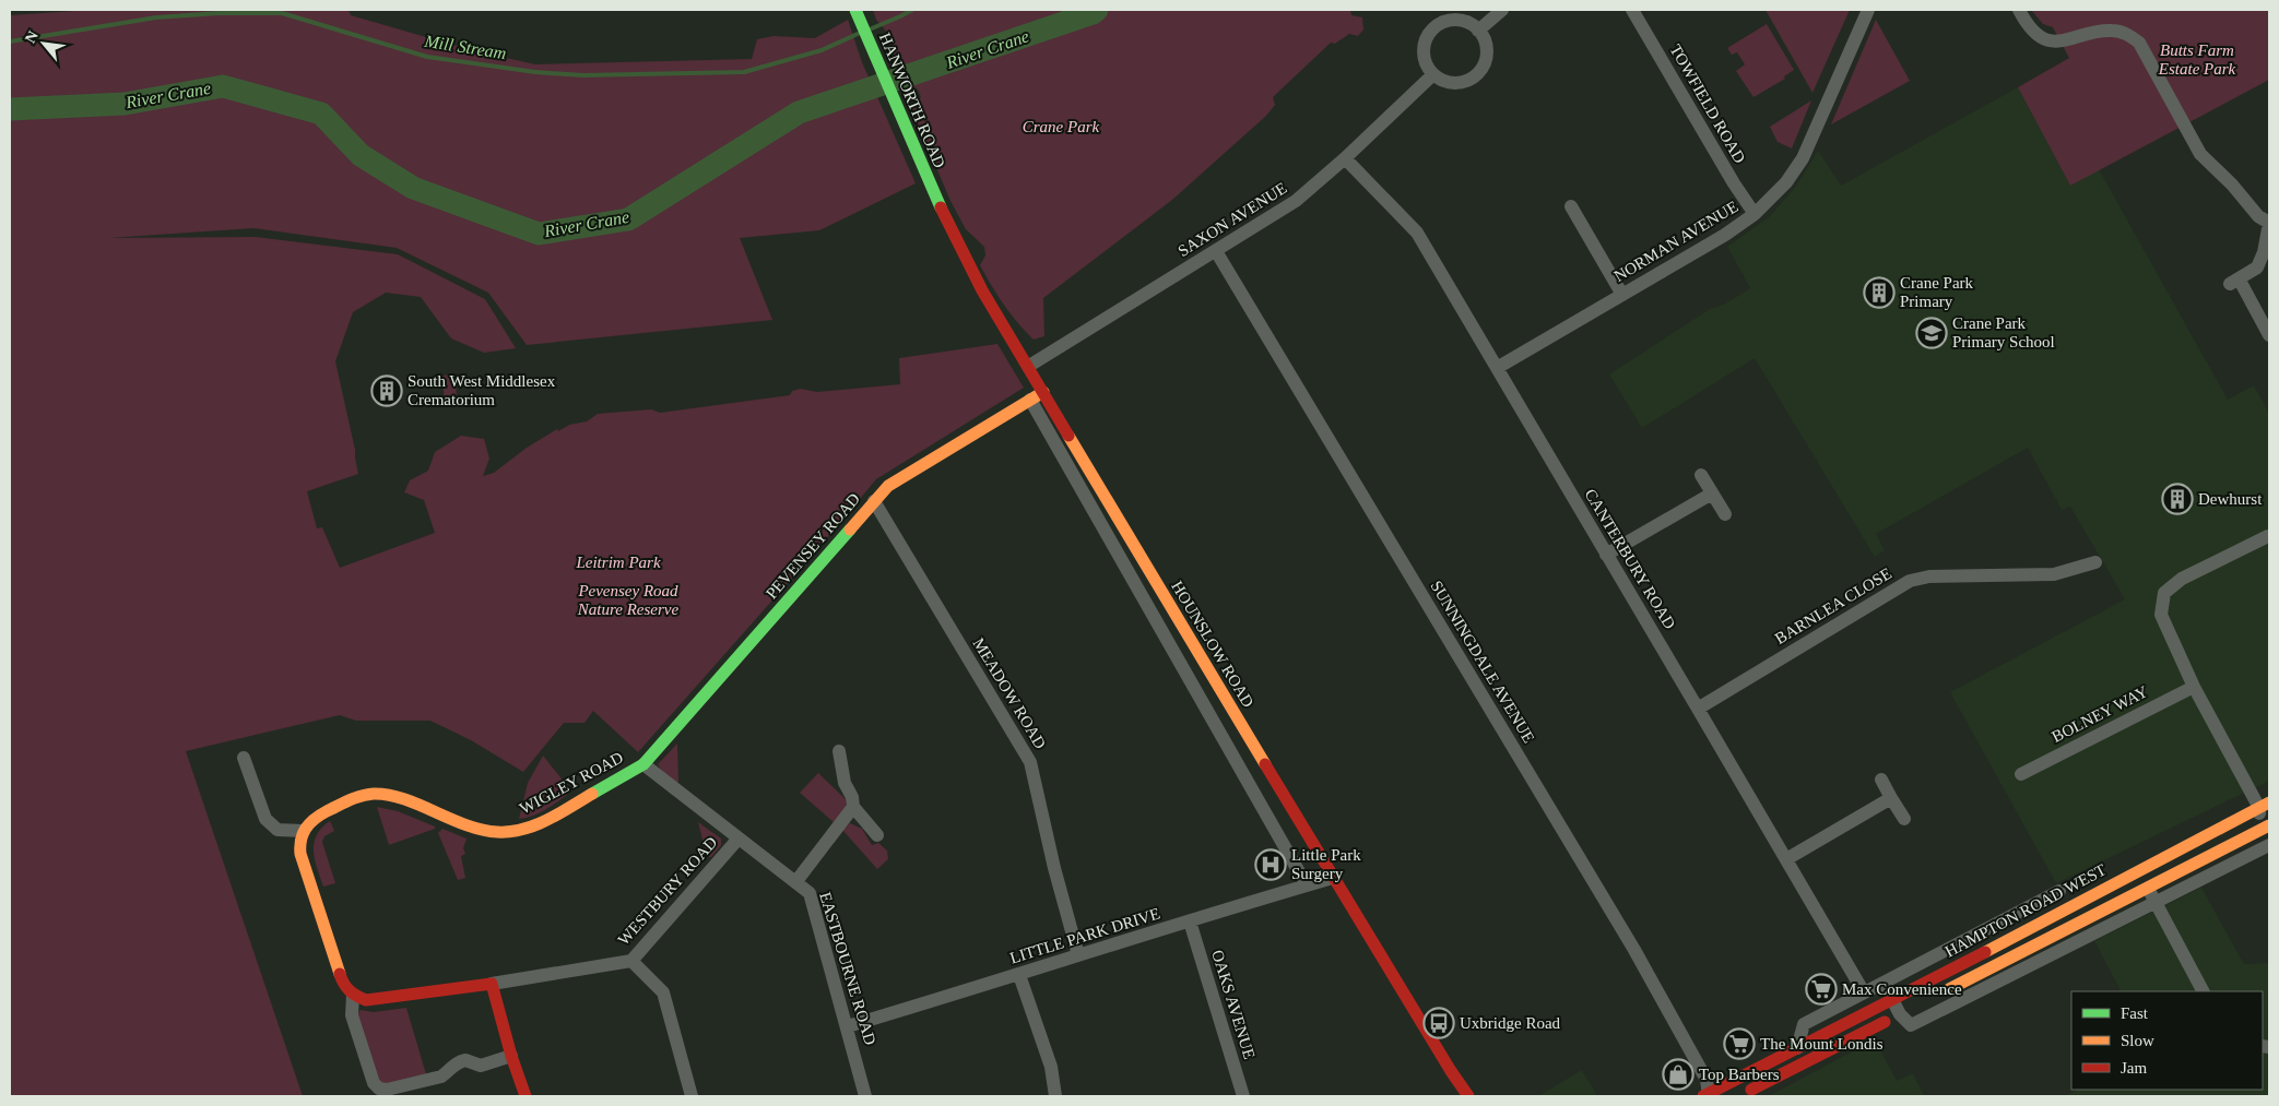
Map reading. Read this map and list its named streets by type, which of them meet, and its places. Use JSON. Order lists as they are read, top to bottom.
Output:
{
  "streets": {
    "main road": [
      "HANWORTH ROAD",
      "PEVENSEY ROAD",
      "HOUNSLOW ROAD",
      "WIGLEY ROAD",
      "HAMPTON ROAD WEST"
    ],
    "street": [
      "TOWFIELD ROAD",
      "SAXON AVENUE",
      "NORMAN AVENUE",
      "CANTERBURY ROAD",
      "BARNLEA CLOSE",
      "SUNNINGDALE AVENUE",
      "MEADOW ROAD",
      "BOLNEY WAY",
      "WESTBURY ROAD",
      "LITTLE PARK DRIVE",
      "EASTBOURNE ROAD",
      "OAKS AVENUE"
    ]
  },
  "crossings": [
    ["HANWORTH ROAD", "HOUNSLOW ROAD"],
    ["TOWFIELD ROAD", "NORMAN AVENUE"],
    ["SAXON AVENUE", "CANTERBURY ROAD"],
    ["SAXON AVENUE", "HOUNSLOW ROAD"],
    ["SAXON AVENUE", "SUNNINGDALE AVENUE"],
    ["NORMAN AVENUE", "CANTERBURY ROAD"],
    ["PEVENSEY ROAD", "HOUNSLOW ROAD"],
    ["PEVENSEY ROAD", "MEADOW ROAD"],
    ["PEVENSEY ROAD", "WIGLEY ROAD"],
    ["PEVENSEY ROAD", "EASTBOURNE ROAD"],
    ["CANTERBURY ROAD", "BARNLEA CLOSE"],
    ["CANTERBURY ROAD", "HAMPTON ROAD WEST"],
    ["HOUNSLOW ROAD", "LITTLE PARK DRIVE"],
    ["SUNNINGDALE AVENUE", "HAMPTON ROAD WEST"],
    ["MEADOW ROAD", "LITTLE PARK DRIVE"],
    ["WIGLEY ROAD", "EASTBOURNE ROAD"],
    ["WESTBURY ROAD", "EASTBOURNE ROAD"],
    ["LITTLE PARK DRIVE", "EASTBOURNE ROAD"],
    ["LITTLE PARK DRIVE", "OAKS AVENUE"]
  ],
  "water": ["Mill Stream", "River Crane"],
  "parks": [
    "Butts Farm Estate Park",
    "Crane Park",
    "Leitrim Park",
    "Pevensey Road Nature Reserve"
  ],
  "places": {
    "building": ["Crane Park Primary", "South West Middlesex Crematorium", "Dewhurst"],
    "school or university": ["Crane Park Primary School"],
    "hospital": ["Little Park Surgery"],
    "supermarket": ["Max Convenience", "The Mount Londis"],
    "bus stop": ["Uxbridge Road"],
    "shop": ["Top Barbers"]
  },
  "legend": ["Fast", "Slow", "Jam"],
  "north": "top left"
}
